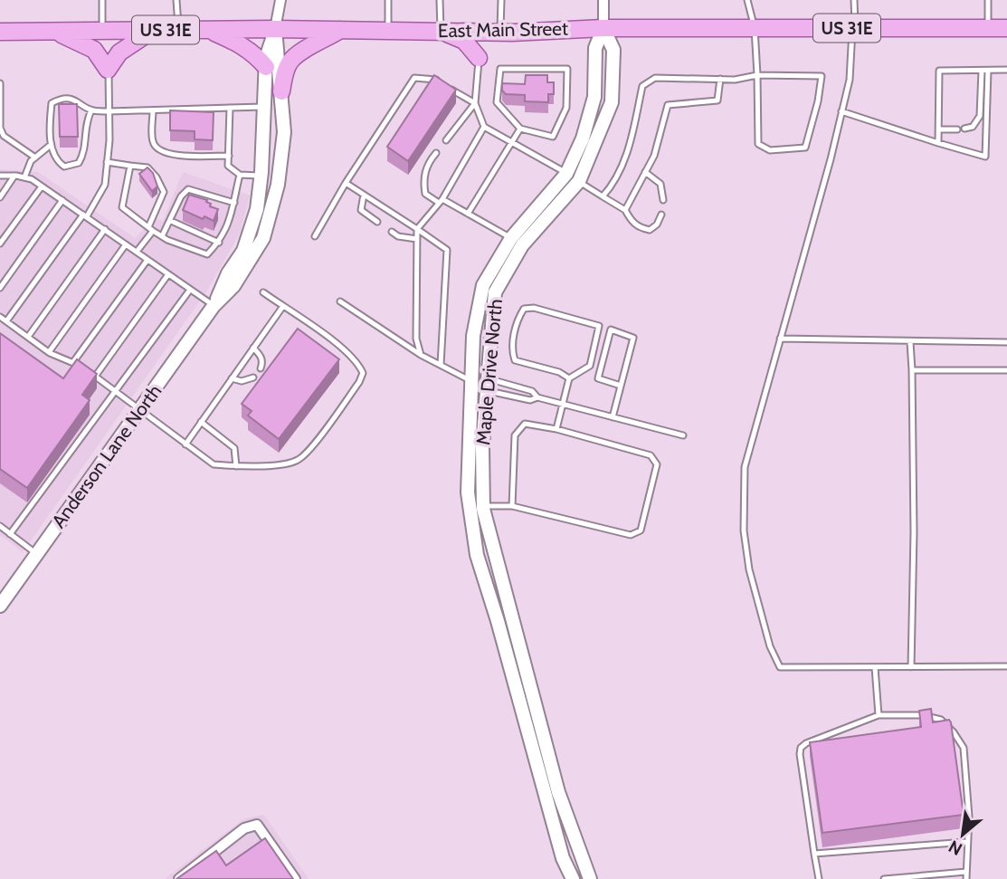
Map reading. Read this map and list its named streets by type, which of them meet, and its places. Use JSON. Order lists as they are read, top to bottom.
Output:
{
  "streets": {
    "main road": ["US 31E", "East Main Street"],
    "street": ["Maple Drive North", "Anderson Lane North"]
  },
  "crossings": [
    ["East Main Street", "Maple Drive North"],
    ["East Main Street", "Anderson Lane North"]
  ],
  "north": "bottom left"
}
